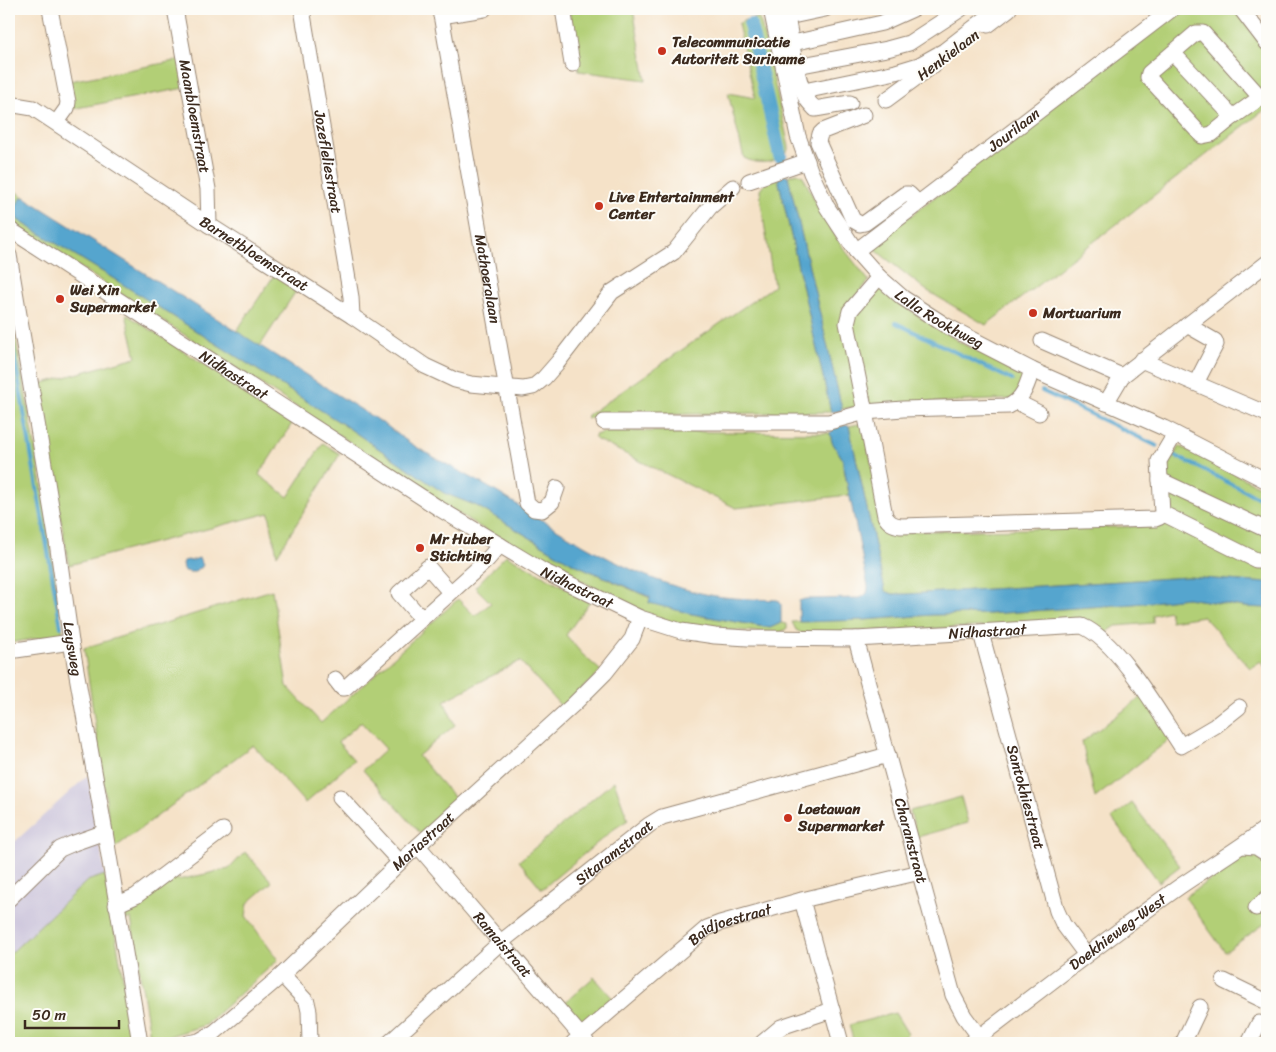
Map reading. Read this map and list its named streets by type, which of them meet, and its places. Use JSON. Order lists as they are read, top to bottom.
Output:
{
  "streets": {
    "street": [
      "Henkielaan",
      "Maanbloemstraat",
      "Jourilaan",
      "Jozefleliestraat",
      "Barnetbloemstraat",
      "Mathoeralaan",
      "Lalla Rookhweg",
      "Nidhastraat",
      "Leysweg",
      "Santokhiestraat",
      "Mariastraat",
      "Charanstraat",
      "Sitaramstraat",
      "Baidjoestraat",
      "Doekhieweg-West",
      "Ramaistraat"
    ]
  },
  "crossings": [
    ["Maanbloemstraat", "Barnetbloemstraat"],
    ["Jourilaan", "Lalla Rookhweg"],
    ["Jozefleliestraat", "Barnetbloemstraat"],
    ["Barnetbloemstraat", "Mathoeralaan"],
    ["Nidhastraat", "Santokhiestraat"],
    ["Nidhastraat", "Mariastraat"],
    ["Nidhastraat", "Charanstraat"],
    ["Santokhiestraat", "Doekhieweg-West"],
    ["Mariastraat", "Ramaistraat"],
    ["Charanstraat", "Sitaramstraat"],
    ["Charanstraat", "Baidjoestraat"],
    ["Charanstraat", "Doekhieweg-West"],
    ["Sitaramstraat", "Ramaistraat"],
    ["Baidjoestraat", "Ramaistraat"]
  ],
  "places": [
    "Telecommunicatie Autoriteit Suriname",
    "Live Entertainment Center",
    "Wei Xin Supermarket",
    "Mortuarium",
    "Mr Huber Stichting",
    "Loetawan Supermarket"
  ],
  "scale_bar": "50 m"
}
